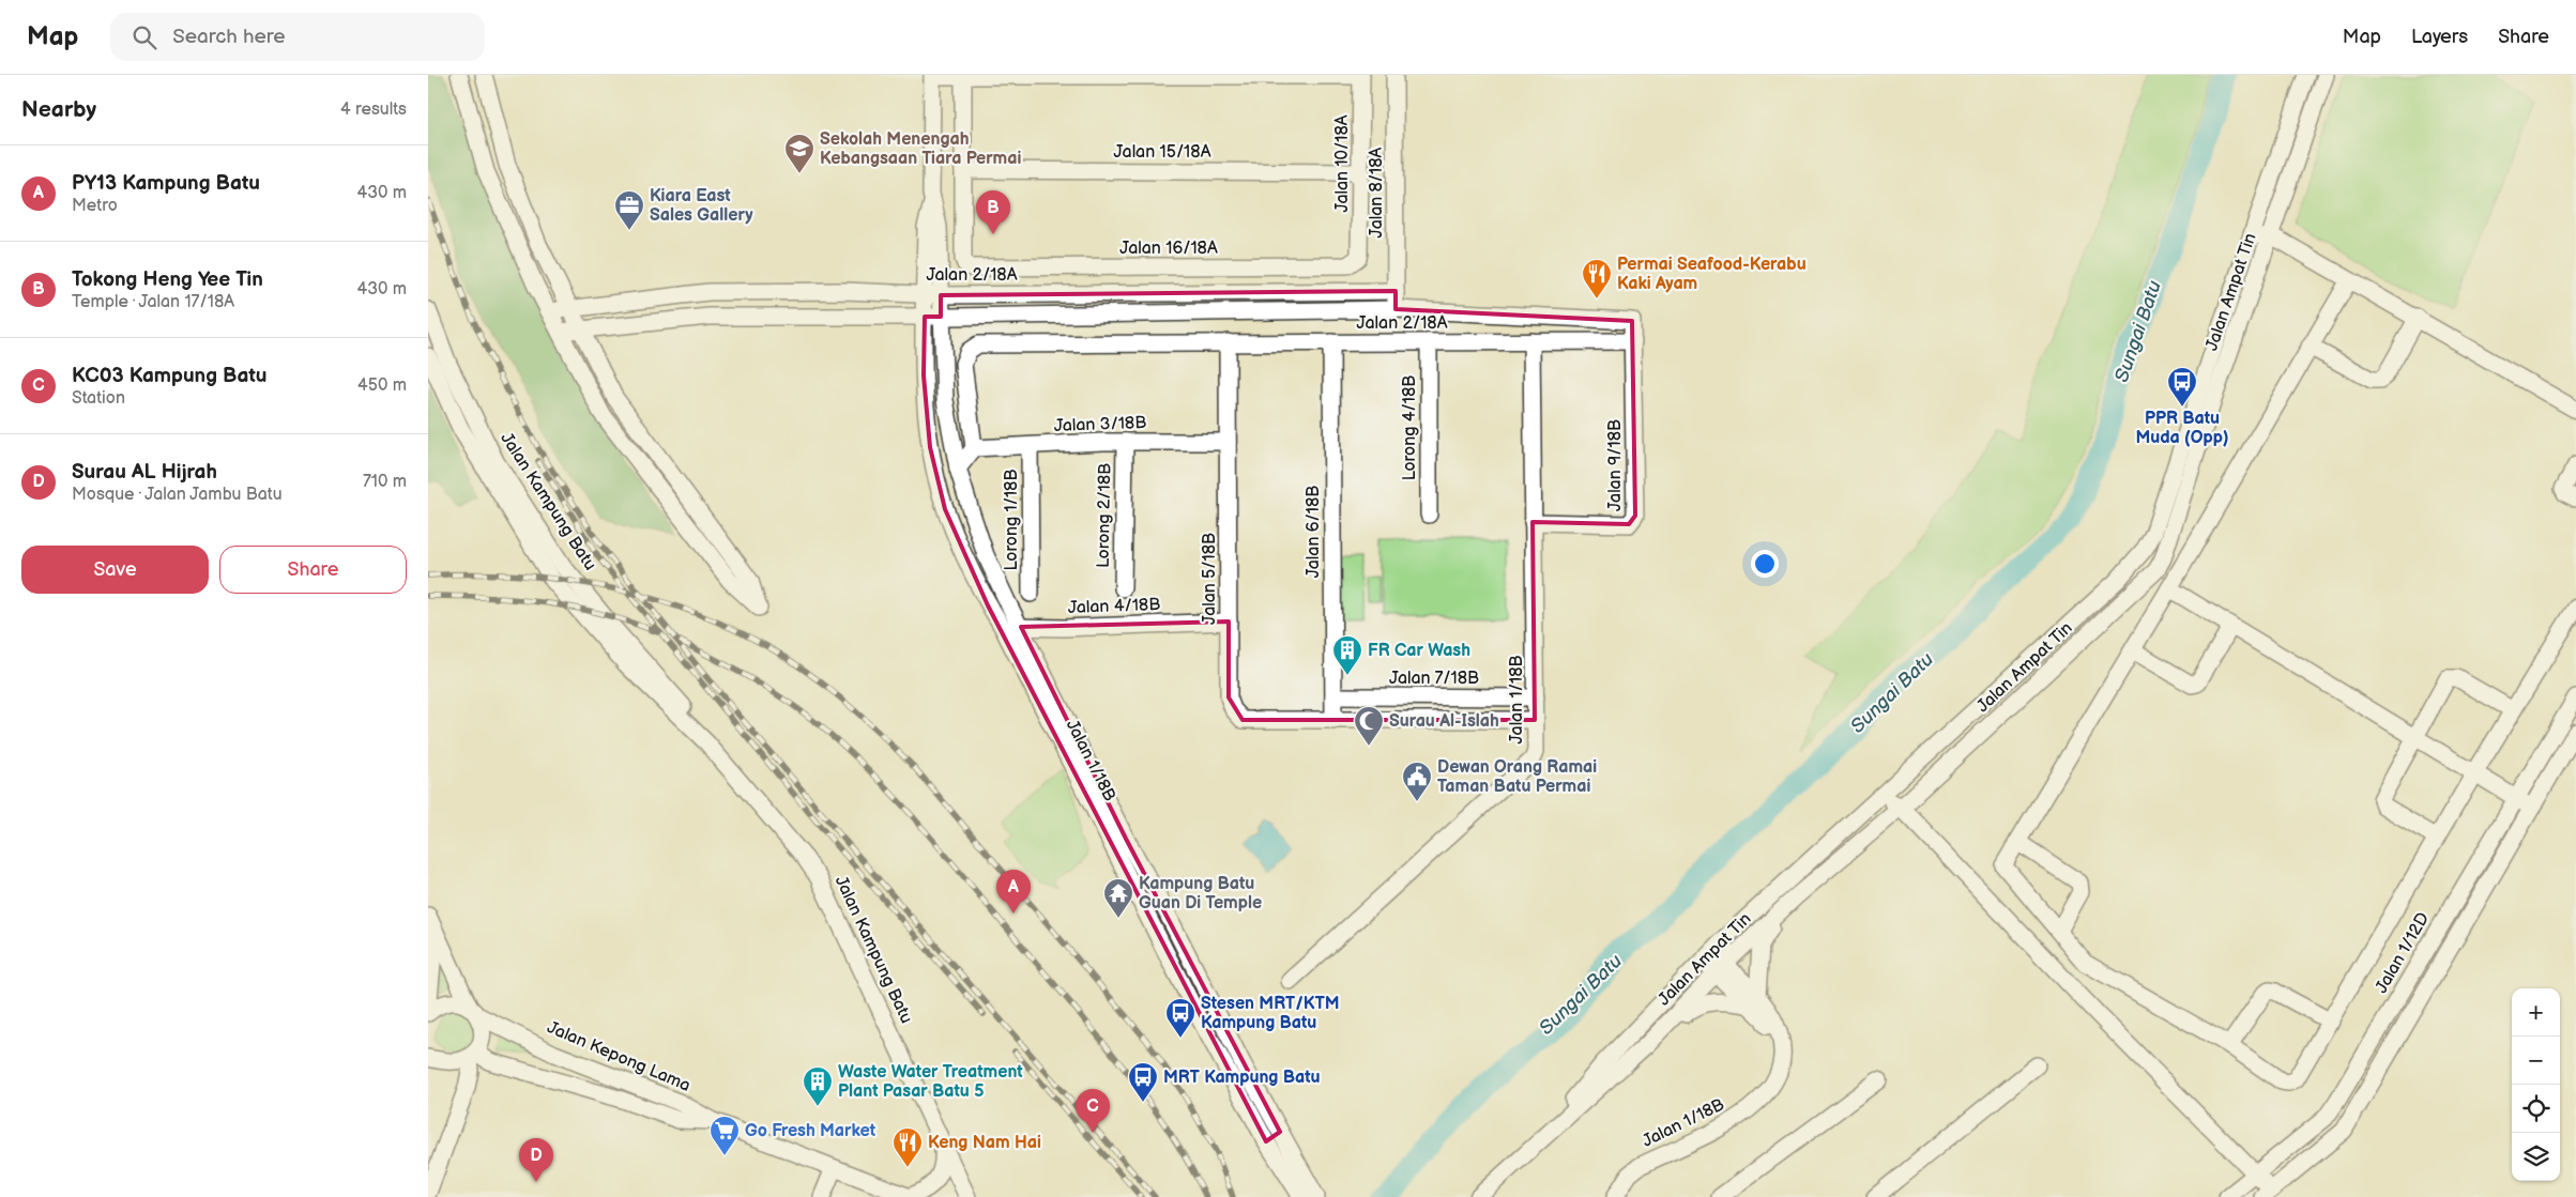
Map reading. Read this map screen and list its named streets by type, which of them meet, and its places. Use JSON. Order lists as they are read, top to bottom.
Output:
{
  "streets": {
    "street": [
      "Jalan 15/18A",
      "Jalan 10/18A",
      "Jalan 8/18A",
      "Jalan 16/18A",
      "Jalan 2/18A",
      "Jalan Ampat Tin",
      "Jalan 3/18B",
      "Lorong 4/18B",
      "Jalan 9/18B",
      "Jalan Kampung Batu",
      "Lorong 2/18B",
      "Lorong 1/18B",
      "Jalan 6/18B",
      "Jalan 5/18B",
      "Jalan 4/18B",
      "Jalan 7/18B",
      "Jalan 1/18B",
      "Jalan 1/12D",
      "Jalan Kepong Lama"
    ]
  },
  "crossings": [
    ["Jalan 15/18A", "Jalan 10/18A"],
    ["Jalan 15/18A", "Jalan 16/18A"],
    ["Jalan 10/18A", "Jalan 16/18A"],
    ["Jalan 8/18A", "Jalan 2/18A"],
    ["Jalan 2/18A", "Jalan 3/18B"],
    ["Jalan 2/18A", "Lorong 4/18B"],
    ["Jalan 2/18A", "Jalan 9/18B"],
    ["Jalan 2/18A", "Jalan 6/18B"],
    ["Jalan 2/18A", "Jalan 5/18B"],
    ["Jalan 2/18A", "Jalan 1/18B"],
    ["Jalan Ampat Tin", "Jalan 1/18B"],
    ["Jalan 3/18B", "Lorong 2/18B"],
    ["Jalan 3/18B", "Lorong 1/18B"],
    ["Jalan 3/18B", "Jalan 5/18B"],
    ["Jalan 9/18B", "Jalan 1/18B"],
    ["Jalan 6/18B", "Jalan 5/18B"],
    ["Jalan 6/18B", "Jalan 7/18B"],
    ["Jalan 5/18B", "Jalan 4/18B"],
    ["Jalan 4/18B", "Jalan 1/18B"],
    ["Jalan 7/18B", "Jalan 1/18B"]
  ],
  "water": ["Sungai Batu"],
  "places": {
    "school or university": ["Sekolah Menengah Kebangsaan Tiara Permai"],
    "office": ["Kiara East Sales Gallery"],
    "restaurant": ["Permai Seafood-Kerabu Kaki Ayam", "Keng Nam Hai"],
    "bus stop": ["PPR Batu Muda (Opp)", "Stesen MRT/KTM Kampung Batu", "MRT Kampung Batu"],
    "building": ["FR Car Wash", "Waste Water Treatment Plant Pasar Batu 5"],
    "mosque": ["Surau Al-Islah"],
    "public building": ["Dewan Orang Ramai Taman Batu Permai"],
    "temple": ["Kampung Batu Guan Di Temple"],
    "supermarket": ["Go Fresh Market"]
  },
  "page": {
    "header": "Map",
    "search": "Search here",
    "nav": ["Map", "Layers", "Share"],
    "heading": ["Nearby", "4 results"],
    "list": [
      {
        "mark": "A",
        "name": "PY13 Kampung Batu",
        "note": "Metro",
        "value": "430 m"
      },
      {
        "mark": "B",
        "name": "Tokong Heng Yee Tin",
        "note": "Temple · Jalan 17/18A",
        "value": "430 m"
      },
      {
        "mark": "C",
        "name": "KC03 Kampung Batu",
        "note": "Station",
        "value": "450 m"
      },
      {
        "mark": "D",
        "name": "Surau AL Hijrah",
        "note": "Mosque · Jalan Jambu Batu",
        "value": "710 m"
      }
    ],
    "pins": [
      "B",
      "A",
      "C",
      "D"
    ],
    "buttons": ["Save", "Share"],
    "map_buttons": ["+", "−"]
  }
}
